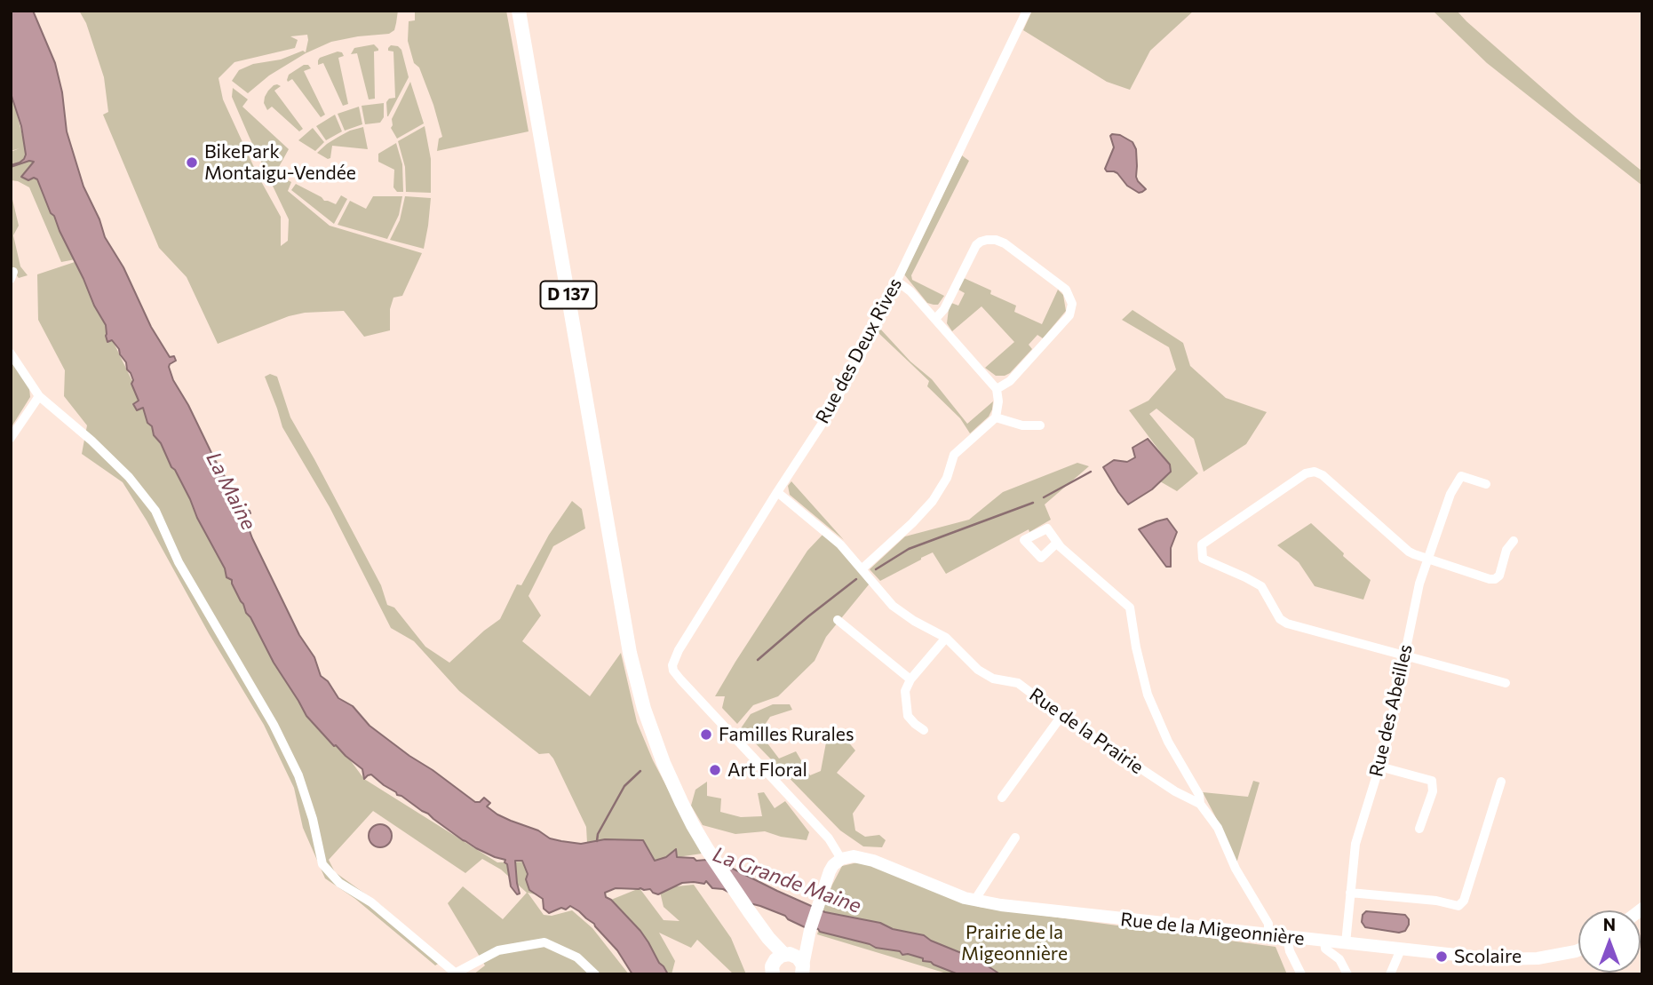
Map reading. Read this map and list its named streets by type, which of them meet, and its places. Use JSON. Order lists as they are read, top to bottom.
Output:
{
  "streets": {
    "main road": ["D 137"],
    "street": [
      "Rue des Deux Rives",
      "Rue des Abeilles",
      "Rue de la Prairie",
      "Rue de la Migeonnière"
    ]
  },
  "crossings": [
    ["Rue des Deux Rives", "Rue de la Prairie"],
    ["Rue des Deux Rives", "Rue de la Migeonnière"],
    ["Rue des Abeilles", "Rue de la Migeonnière"]
  ],
  "water": ["La Maine", "La Grande Maine"],
  "parks": ["Prairie de la Migeonnière"],
  "places": [
    "BikePark Montaigu-Vendée",
    "Familles Rurales",
    "Art Floral",
    "Scolaire"
  ],
  "north": "top"
}
